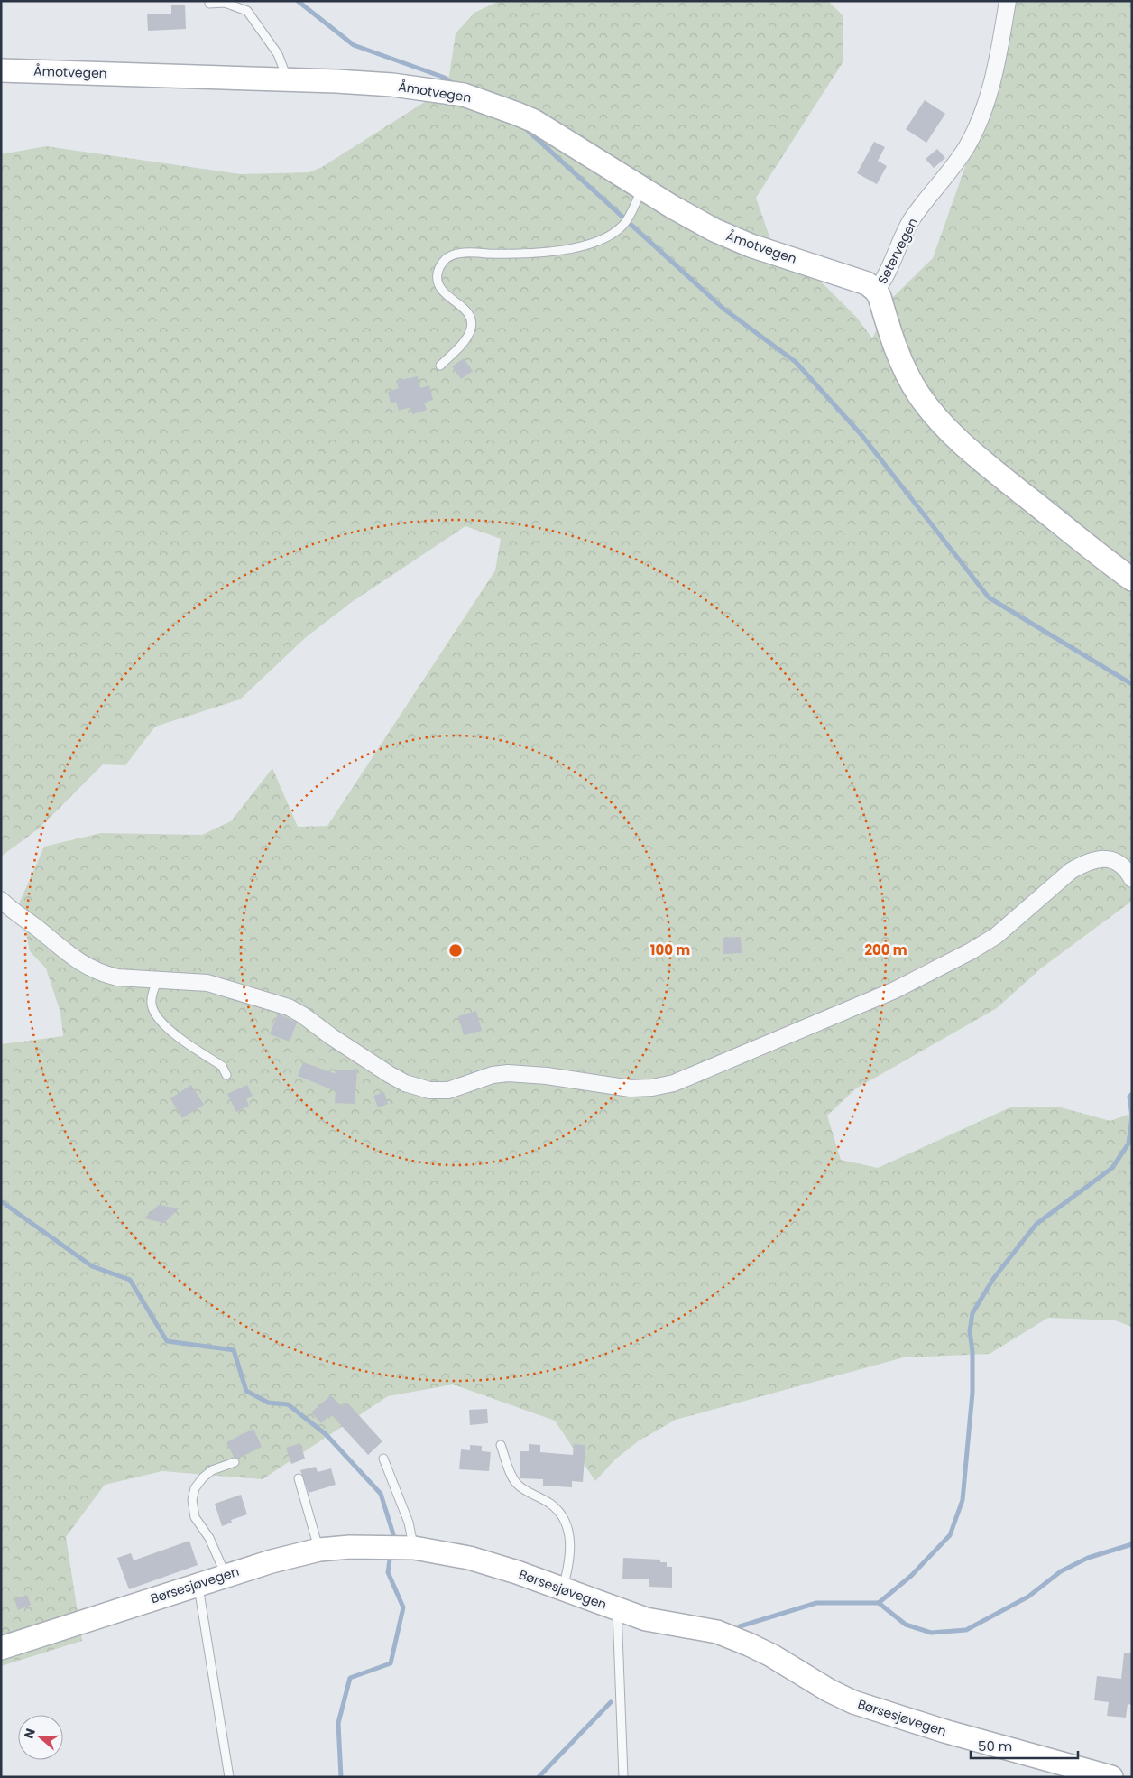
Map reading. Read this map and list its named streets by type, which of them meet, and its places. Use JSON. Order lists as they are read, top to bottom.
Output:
{
  "streets": {
    "main road": ["Åmotvegen", "Setervegen", "Børsesjøvegen"]
  },
  "crossings": [
    ["Åmotvegen", "Setervegen"]
  ],
  "scale_bar": "50 m",
  "north": "left",
  "rings": ["100 m", "200 m"]
}
